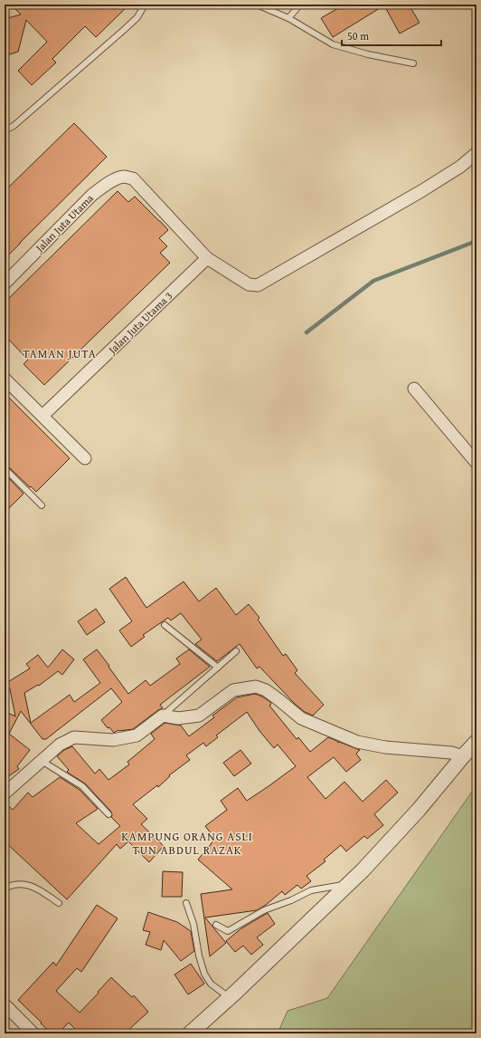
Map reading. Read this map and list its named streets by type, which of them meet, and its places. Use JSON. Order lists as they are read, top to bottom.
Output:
{
  "streets": {
    "street": ["Jalan Juta Utama", "Jalan Juta Utama 3"]
  },
  "crossings": [
    ["Jalan Juta Utama", "Jalan Juta Utama 3"]
  ],
  "districts": ["TAMAN JUTA", "KAMPUNG ORANG ASLI TUN ABDUL RAZAK"],
  "scale_bar": "50 m"
}
